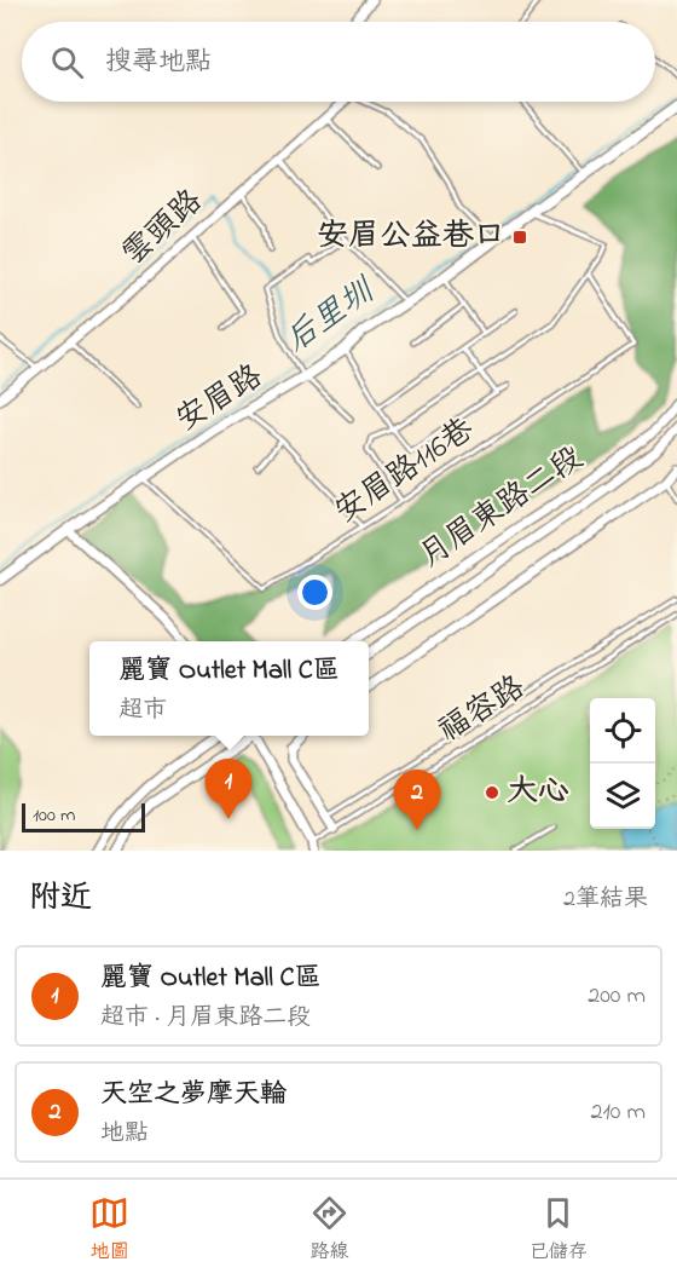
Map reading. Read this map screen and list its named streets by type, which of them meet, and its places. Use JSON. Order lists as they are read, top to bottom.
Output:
{
  "streets": {
    "street": ["雲頭路", "安眉路", "月眉東路二段"],
    "lane": ["安眉路116巷", "福容路"]
  },
  "crossings": [
    ["安眉路", "安眉路116巷"]
  ],
  "water": ["后里圳"],
  "places": {
    "transit": ["安眉公益巷口"],
    "other": ["大心"]
  },
  "scale_bar": "100 m",
  "page": {
    "search": "搜尋地點",
    "popup": ["麗寶 Outlet Mall C區", "超市"],
    "pins": ["1", "2"],
    "scale": "100 m",
    "heading": ["附近", "2筆結果"],
    "list": [
      {
        "mark": "1",
        "name": "麗寶 Outlet Mall C區",
        "note": "超市 · 月眉東路二段",
        "value": "200 m"
      },
      {
        "mark": "2",
        "name": "天空之夢摩天輪",
        "note": "地點",
        "value": "210 m"
      }
    ],
    "nav": ["地圖", "路線", "已儲存"]
  }
}
